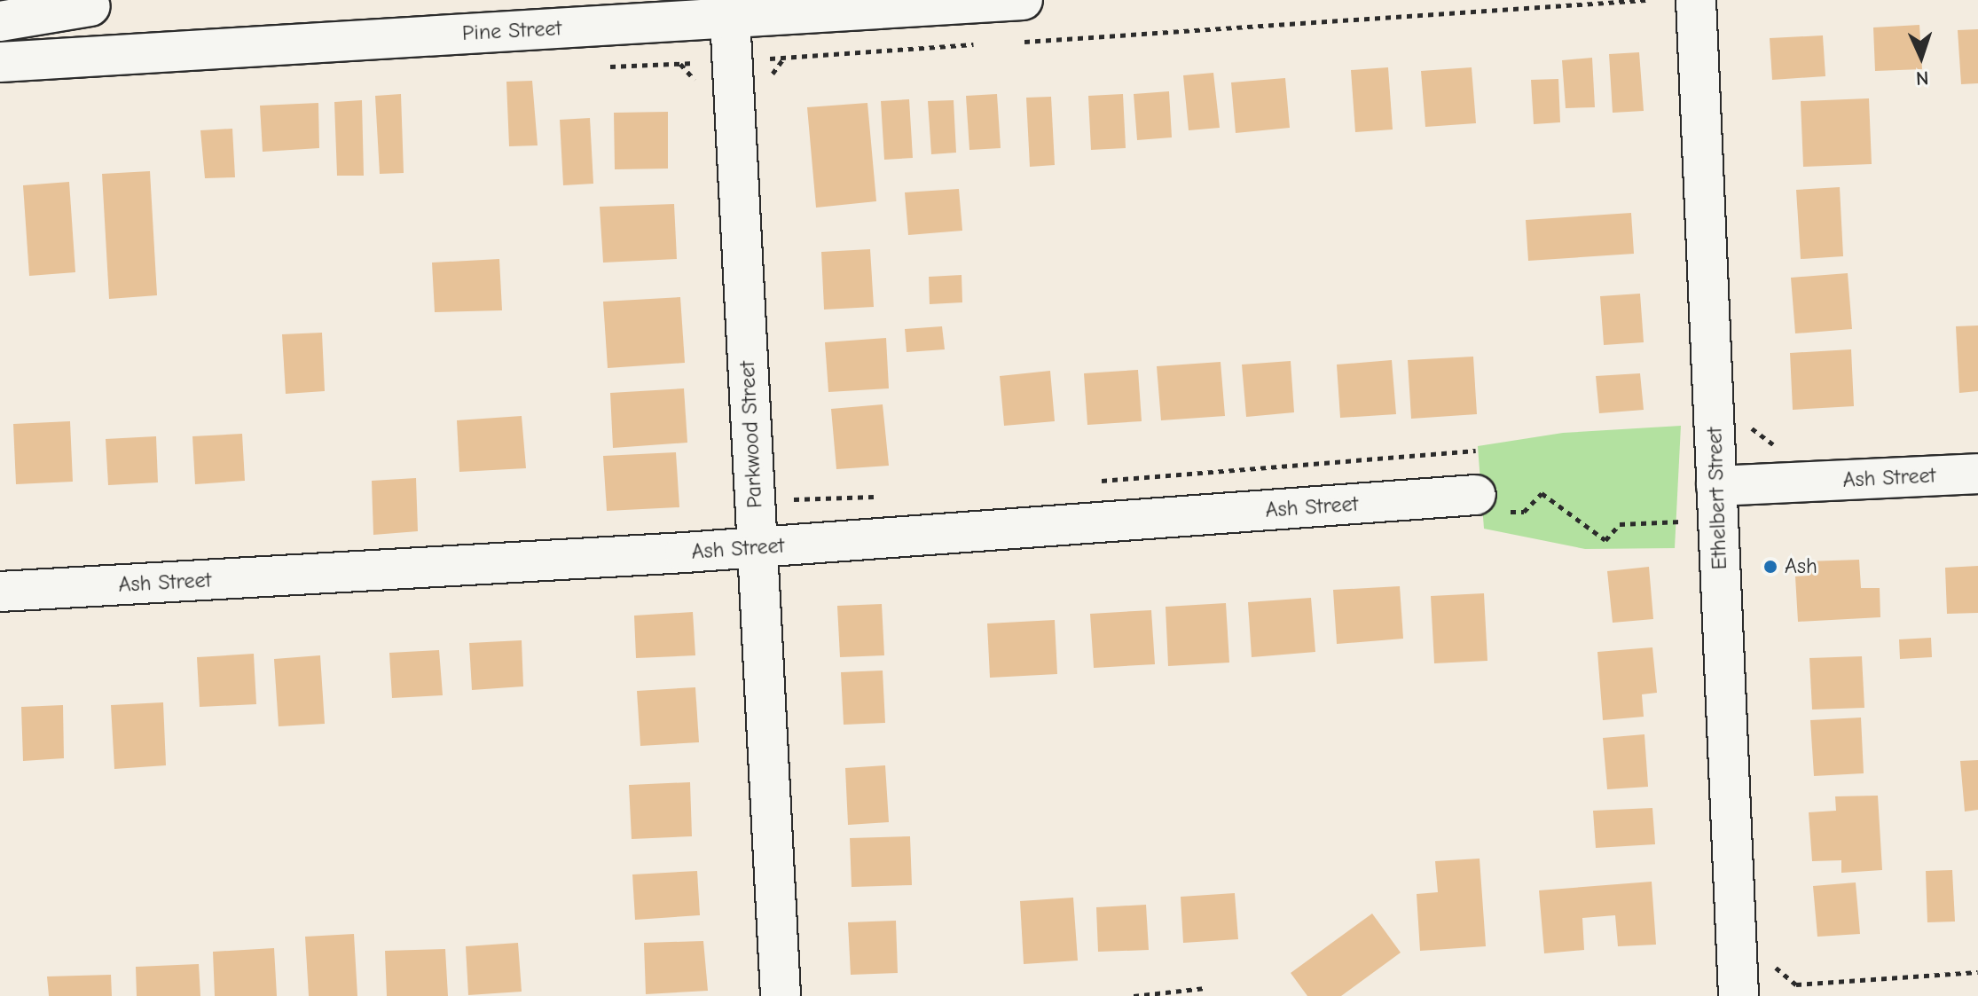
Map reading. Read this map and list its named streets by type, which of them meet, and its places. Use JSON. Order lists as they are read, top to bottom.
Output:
{
  "streets": {
    "street": [
      "Pine Street",
      "Parkwood Street",
      "Ash Street",
      "Ethelbert Street"
    ]
  },
  "crossings": [
    ["Pine Street", "Parkwood Street"],
    ["Parkwood Street", "Ash Street"],
    ["Ash Street", "Ethelbert Street"]
  ],
  "places": ["Ash"],
  "north": "bottom"
}
